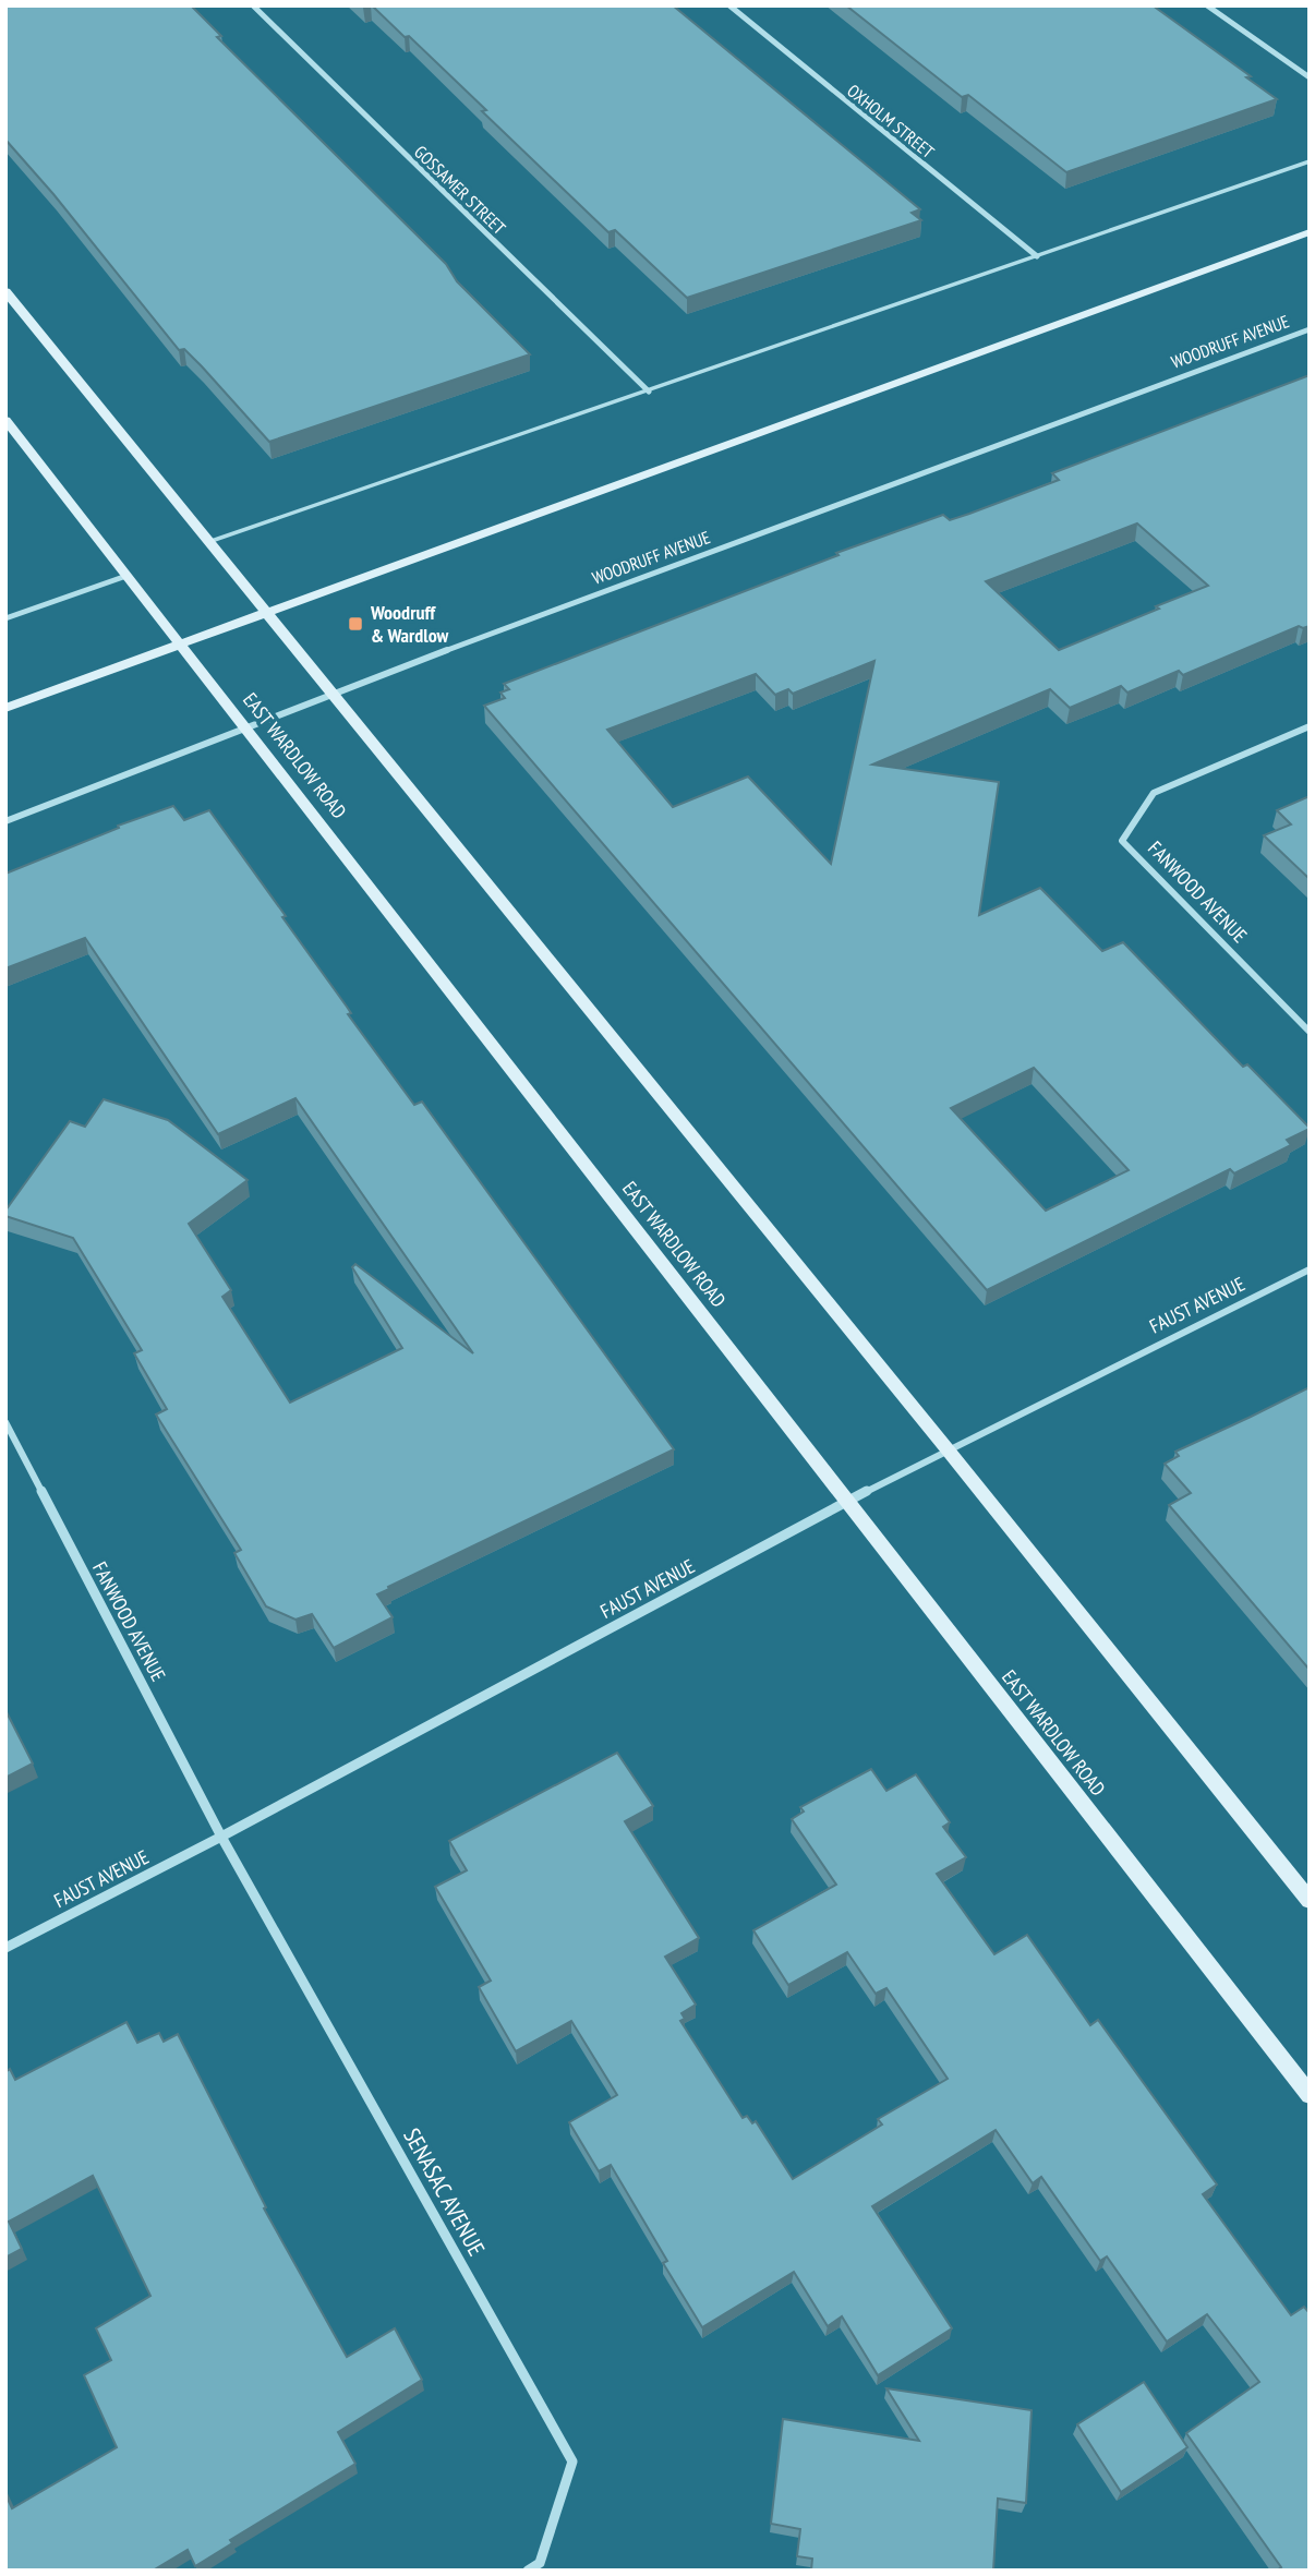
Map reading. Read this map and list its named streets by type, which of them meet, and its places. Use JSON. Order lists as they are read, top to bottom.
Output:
{
  "streets": {
    "main road": ["EAST WARDLOW ROAD"],
    "street": [
      "OXHOLM STREET",
      "GOSSAMER STREET",
      "WOODRUFF AVENUE",
      "FANWOOD AVENUE",
      "FAUST AVENUE",
      "SENASAC AVENUE"
    ]
  },
  "crossings": [
    ["WOODRUFF AVENUE", "EAST WARDLOW ROAD"],
    ["EAST WARDLOW ROAD", "FAUST AVENUE"],
    ["FANWOOD AVENUE", "FAUST AVENUE"],
    ["FANWOOD AVENUE", "SENASAC AVENUE"],
    ["FAUST AVENUE", "SENASAC AVENUE"]
  ],
  "places": {
    "transit": ["Woodruff & Wardlow"]
  }
}
